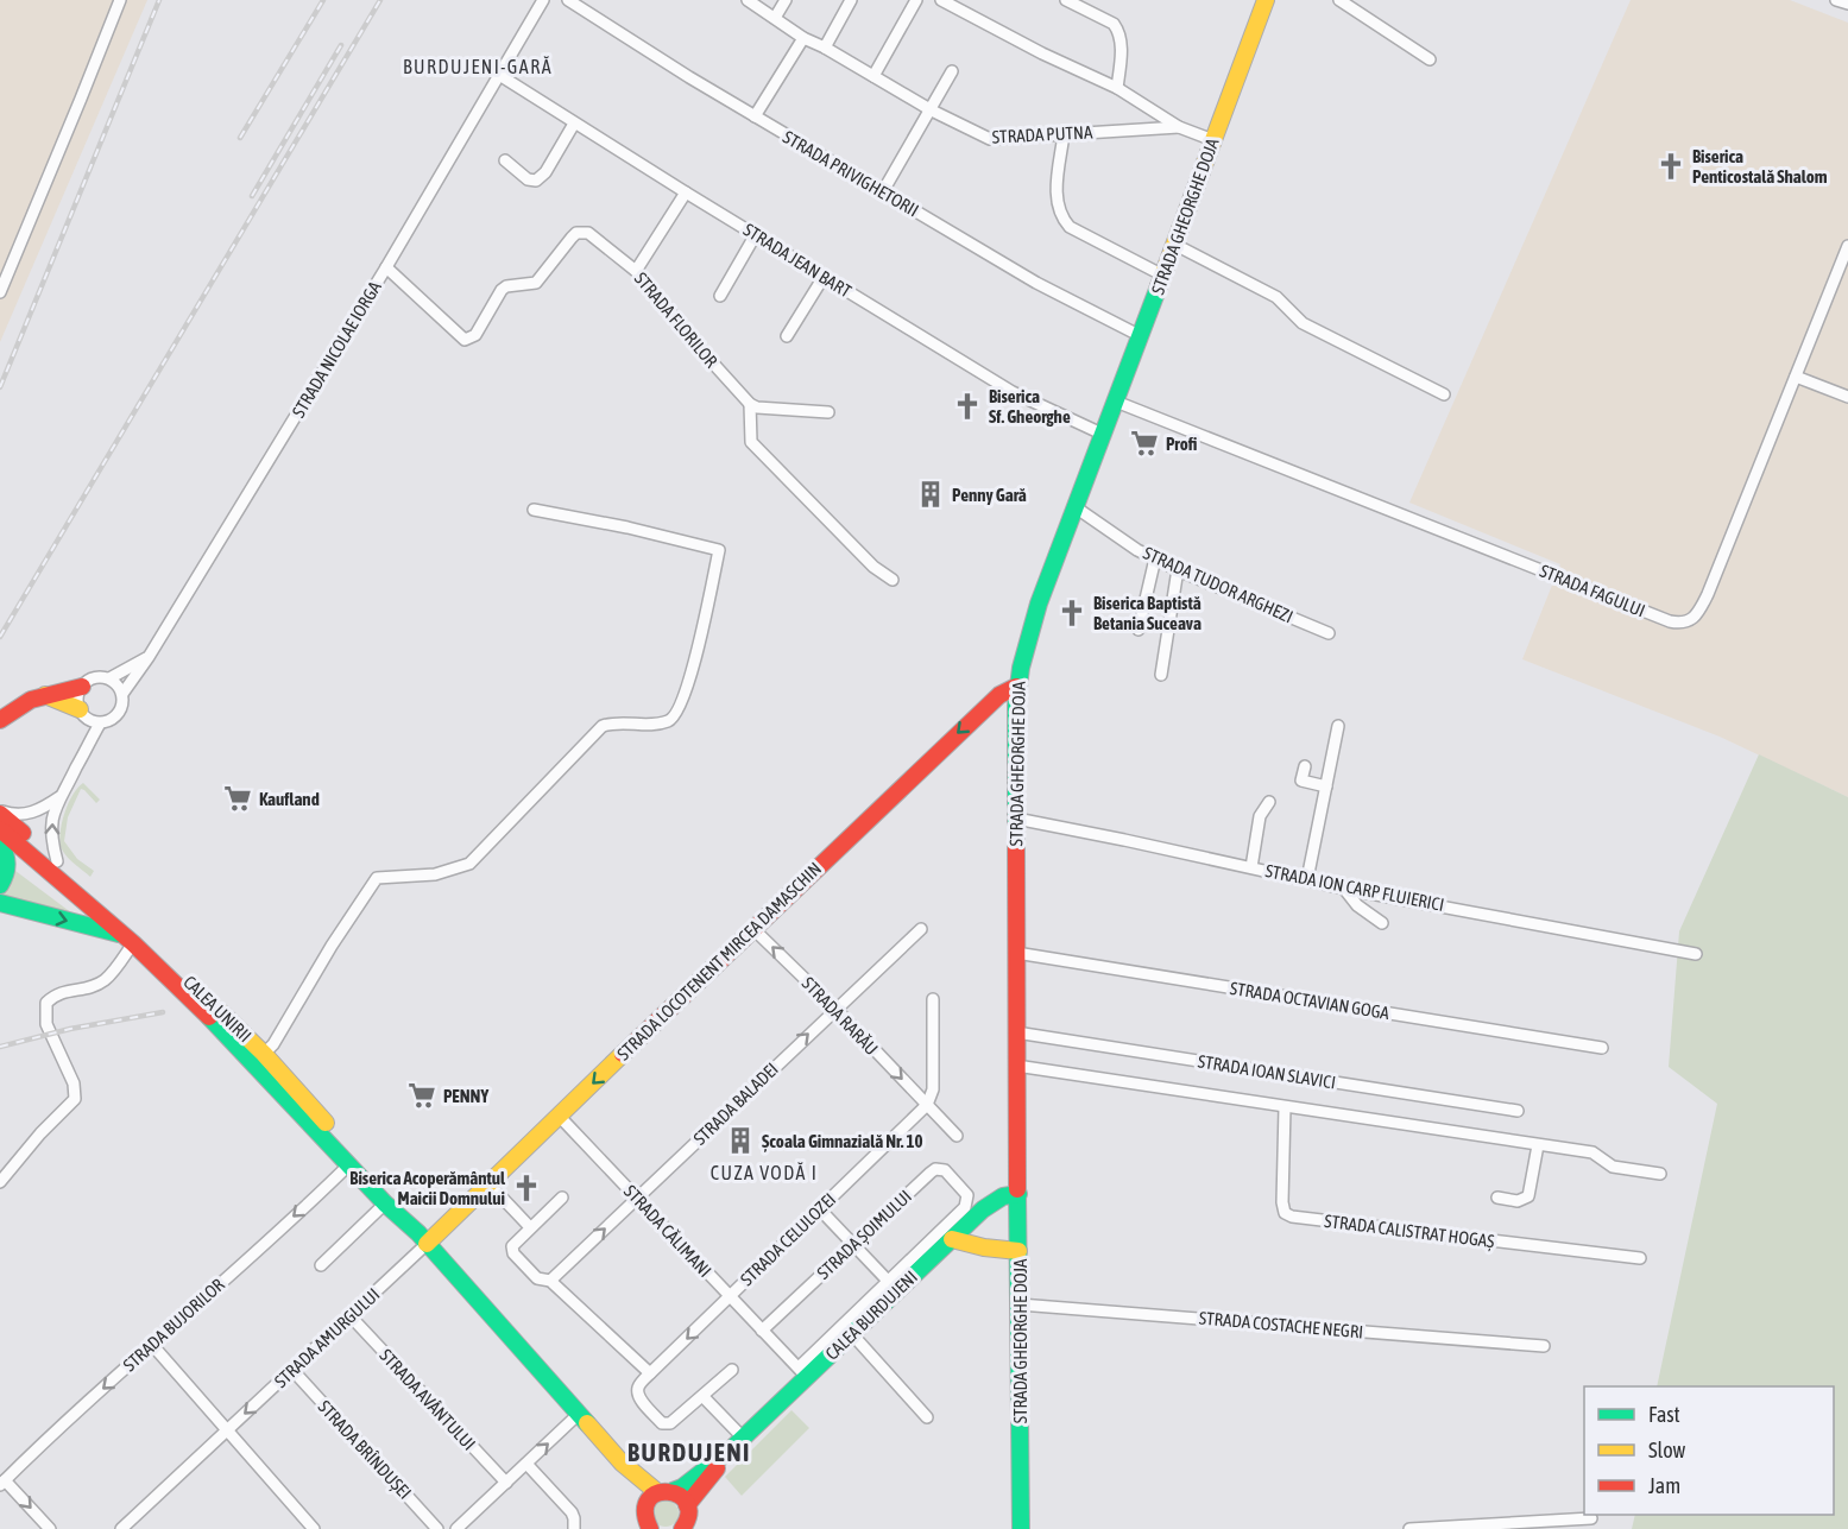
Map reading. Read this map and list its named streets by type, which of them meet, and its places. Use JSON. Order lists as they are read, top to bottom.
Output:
{
  "streets": {
    "main road": [
      "STRADA GHEORGHE DOJA",
      "STRADA LOCOTENENT MIRCEA DAMASCHIN",
      "CALEA UNIRII",
      "CALEA BURDUJENI"
    ],
    "street": [
      "STRADA PUTNA",
      "STRADA PRIVIGHETORII",
      "STRADA JEAN BART",
      "STRADA FLORILOR",
      "STRADA NICOLAE IORGA",
      "STRADA TUDOR ARGHEZI",
      "STRADA FAGULUI",
      "STRADA ION CARP FLUIERICI",
      "STRADA OCTAVIAN GOGA",
      "STRADA RARĂU",
      "STRADA IOAN SLAVICI",
      "STRADA BALADEI",
      "STRADA CĂLIMANI",
      "STRADA CALISTRAT HOGAȘ",
      "STRADA ȘOIMULUI",
      "STRADA CELULOZEI",
      "STRADA BUJORILOR",
      "STRADA COSTACHE NEGRI",
      "STRADA AMURGULUI",
      "STRADA AVÂNTULUI",
      "STRADA BRÎNDUȘEI"
    ]
  },
  "crossings": [
    ["STRADA PUTNA", "STRADA GHEORGHE DOJA"],
    ["STRADA PRIVIGHETORII", "STRADA GHEORGHE DOJA"],
    ["STRADA GHEORGHE DOJA", "STRADA JEAN BART"],
    ["STRADA GHEORGHE DOJA", "STRADA TUDOR ARGHEZI"],
    ["STRADA GHEORGHE DOJA", "STRADA FAGULUI"],
    ["STRADA GHEORGHE DOJA", "STRADA ION CARP FLUIERICI"],
    ["STRADA GHEORGHE DOJA", "STRADA LOCOTENENT MIRCEA DAMASCHIN"],
    ["STRADA GHEORGHE DOJA", "STRADA OCTAVIAN GOGA"],
    ["STRADA GHEORGHE DOJA", "STRADA IOAN SLAVICI"],
    ["STRADA GHEORGHE DOJA", "CALEA BURDUJENI"],
    ["STRADA GHEORGHE DOJA", "STRADA COSTACHE NEGRI"],
    ["STRADA JEAN BART", "STRADA NICOLAE IORGA"],
    ["STRADA FLORILOR", "STRADA NICOLAE IORGA"],
    ["STRADA NICOLAE IORGA", "CALEA UNIRII"],
    ["STRADA LOCOTENENT MIRCEA DAMASCHIN", "CALEA UNIRII"],
    ["STRADA LOCOTENENT MIRCEA DAMASCHIN", "STRADA RARĂU"],
    ["STRADA LOCOTENENT MIRCEA DAMASCHIN", "STRADA CĂLIMANI"],
    ["STRADA LOCOTENENT MIRCEA DAMASCHIN", "STRADA AMURGULUI"],
    ["CALEA UNIRII", "CALEA BURDUJENI"],
    ["CALEA UNIRII", "STRADA BUJORILOR"],
    ["CALEA UNIRII", "STRADA AMURGULUI"],
    ["STRADA RARĂU", "STRADA BALADEI"],
    ["STRADA RARĂU", "STRADA CELULOZEI"],
    ["STRADA BALADEI", "STRADA CĂLIMANI"],
    ["STRADA CĂLIMANI", "STRADA ȘOIMULUI"],
    ["STRADA CĂLIMANI", "STRADA CELULOZEI"],
    ["STRADA CĂLIMANI", "CALEA BURDUJENI"],
    ["STRADA AMURGULUI", "STRADA AVÂNTULUI"],
    ["STRADA AMURGULUI", "STRADA BRÎNDUȘEI"]
  ],
  "one_way": ["STRADA LOCOTENENT MIRCEA DAMASCHIN", "STRADA BALADEI", "STRADA BUJORILOR"],
  "districts": ["BURDUJENI-GARĂ", "CUZA VODĂ I", "BURDUJENI"],
  "places": {
    "church": [
      "Biserica Penticostală Shalom",
      "Biserica Sf. Gheorghe",
      "Biserica Baptistă Betania Suceava",
      "Biserica Acoperământul Maicii Domnului"
    ],
    "supermarket": ["Profi", "Kaufland", "PENNY"],
    "building": ["Penny Gară", "Școala Gimnazială Nr. 10"]
  },
  "legend": ["Fast", "Slow", "Jam"]
}
